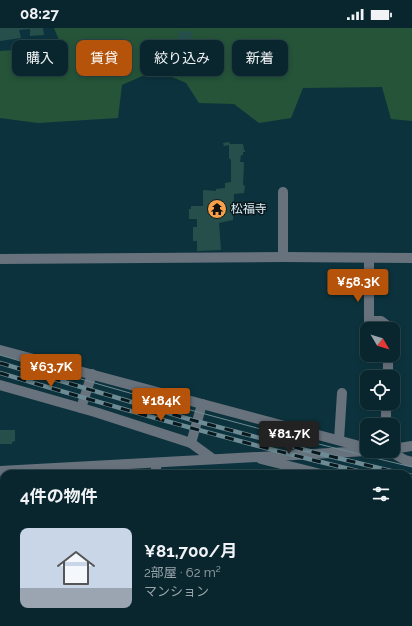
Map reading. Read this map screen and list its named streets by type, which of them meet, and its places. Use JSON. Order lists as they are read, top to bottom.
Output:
{
  "places": {
    "temple": ["松福寺"]
  },
  "north": "bottom right",
  "page": {
    "status": "08:27",
    "chip": [
      "購入",
      "賃貸",
      "絞り込み",
      "新着"
    ],
    "price": [
      "¥58.3K",
      "¥63.7K",
      "¥184K",
      "¥81.7K"
    ],
    "heading": "4件の物件",
    "list": [
      {
        "name": "¥81,700/月",
        "note": "2部屋 · 62 m² · マンション"
      }
    ]
  }
}
